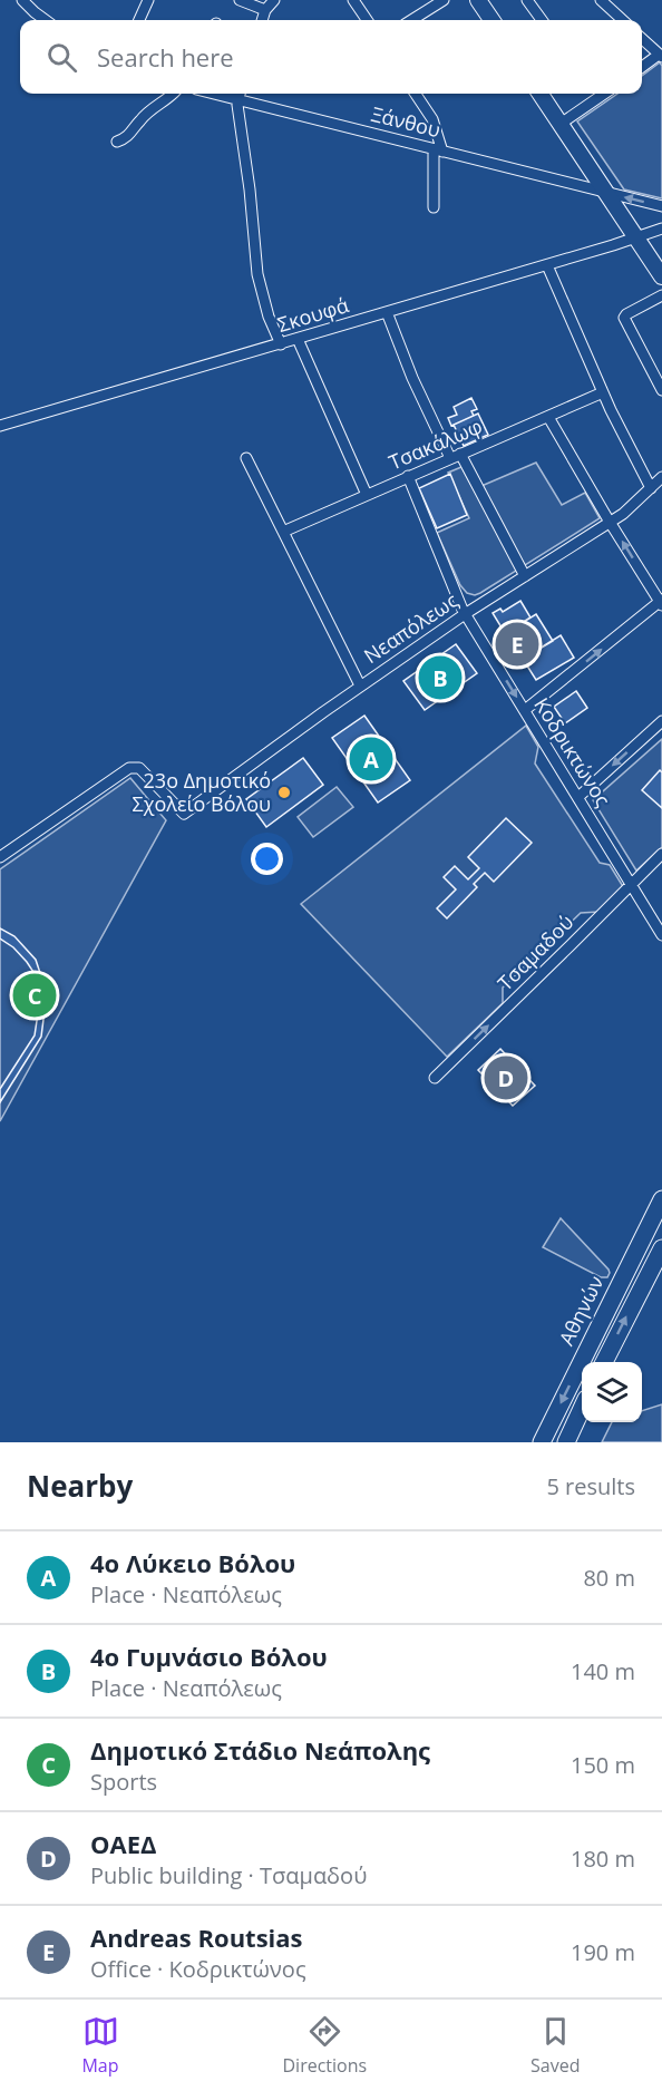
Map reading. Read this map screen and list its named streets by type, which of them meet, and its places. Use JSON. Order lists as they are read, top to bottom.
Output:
{
  "streets": {
    "main road": ["Αθηνών"],
    "street": [
      "Ξάνθου",
      "Σκουφά",
      "Τσακάλωφ",
      "Νεαπόλεως",
      "Κοδρικτώνος",
      "Τσαμαδού"
    ]
  },
  "crossings": [
    ["Τσακάλωφ", "Κοδρικτώνος"],
    ["Νεαπόλεως", "Κοδρικτώνος"],
    ["Κοδρικτώνος", "Τσαμαδού"]
  ],
  "one_way": ["Τσαμαδού"],
  "places": ["23ο Δημοτικό Σχολείο Βόλου"],
  "page": {
    "search": "Search here",
    "pins": [
      "E",
      "B",
      "A",
      "C",
      "D"
    ],
    "heading": ["Nearby", "5 results"],
    "list": [
      {
        "mark": "A",
        "name": "4ο Λύκειο Βόλου",
        "note": "Place · Νεαπόλεως",
        "value": "80 m"
      },
      {
        "mark": "B",
        "name": "4ο Γυμνάσιο Βόλου",
        "note": "Place · Νεαπόλεως",
        "value": "140 m"
      },
      {
        "mark": "C",
        "name": "Δημοτικό Στάδιο Νεάπολης",
        "note": "Sports",
        "value": "150 m"
      },
      {
        "mark": "D",
        "name": "ΟΑΕΔ",
        "note": "Public building · Τσαμαδού",
        "value": "180 m"
      },
      {
        "mark": "E",
        "name": "Andreas Routsias",
        "note": "Office · Κοδρικτώνος",
        "value": "190 m"
      }
    ],
    "nav": ["Map", "Directions", "Saved"]
  }
}
